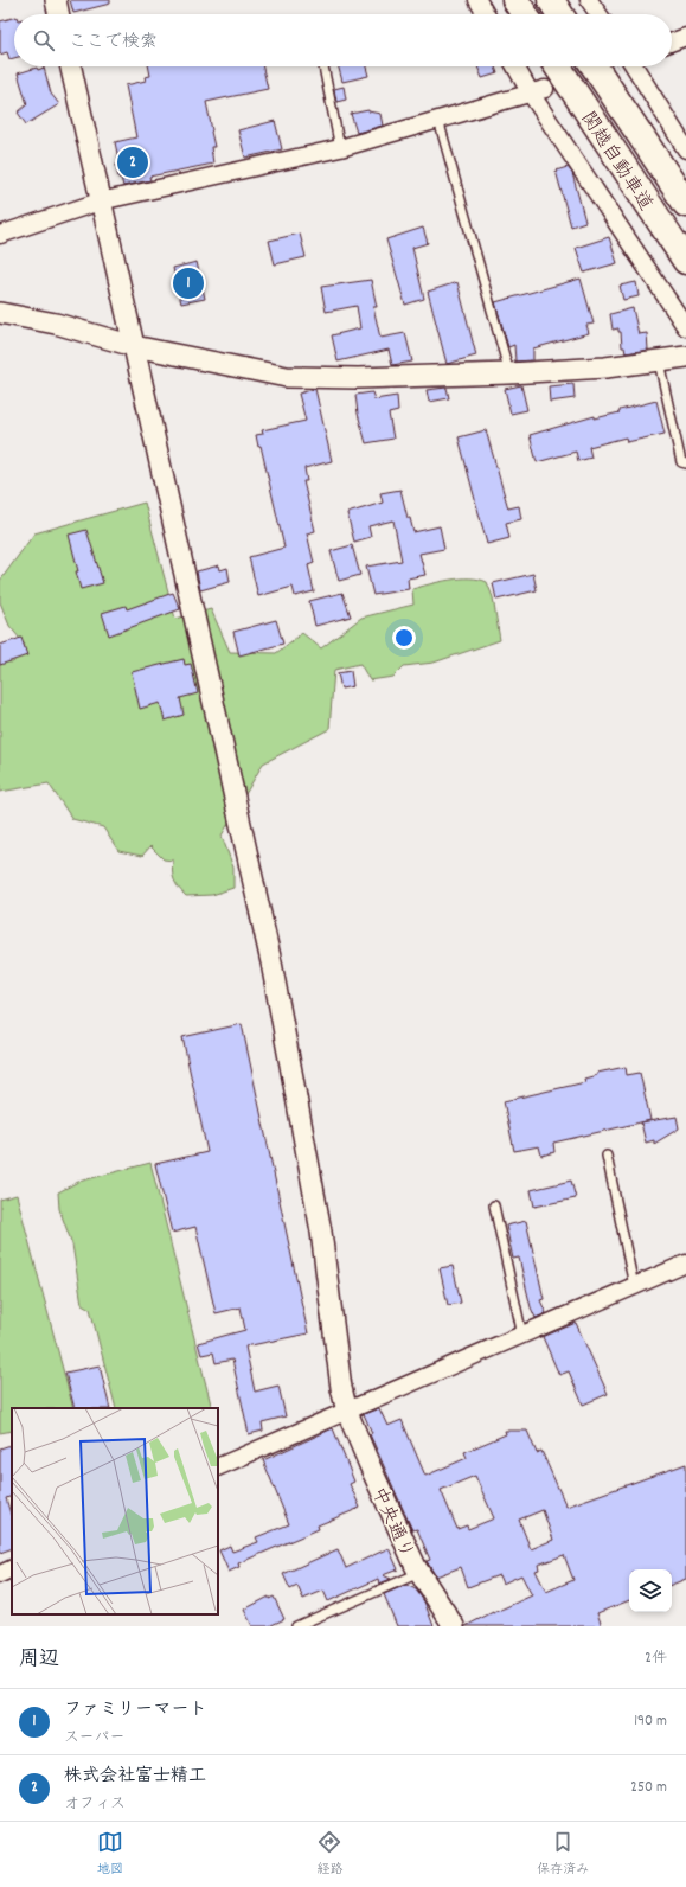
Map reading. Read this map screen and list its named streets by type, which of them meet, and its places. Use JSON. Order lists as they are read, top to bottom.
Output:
{
  "streets": {
    "highway": ["関越自動車道"],
    "street": ["中央通り"]
  },
  "page": {
    "search": "ここで検索",
    "pins": ["2", "1"],
    "heading": ["周辺", "2件"],
    "list": [
      {
        "mark": "1",
        "name": "ファミリーマート",
        "note": "スーパー",
        "value": "190 m"
      },
      {
        "mark": "2",
        "name": "株式会社富士精工",
        "note": "オフィス",
        "value": "250 m"
      }
    ],
    "nav": ["地図", "経路", "保存済み"]
  }
}
